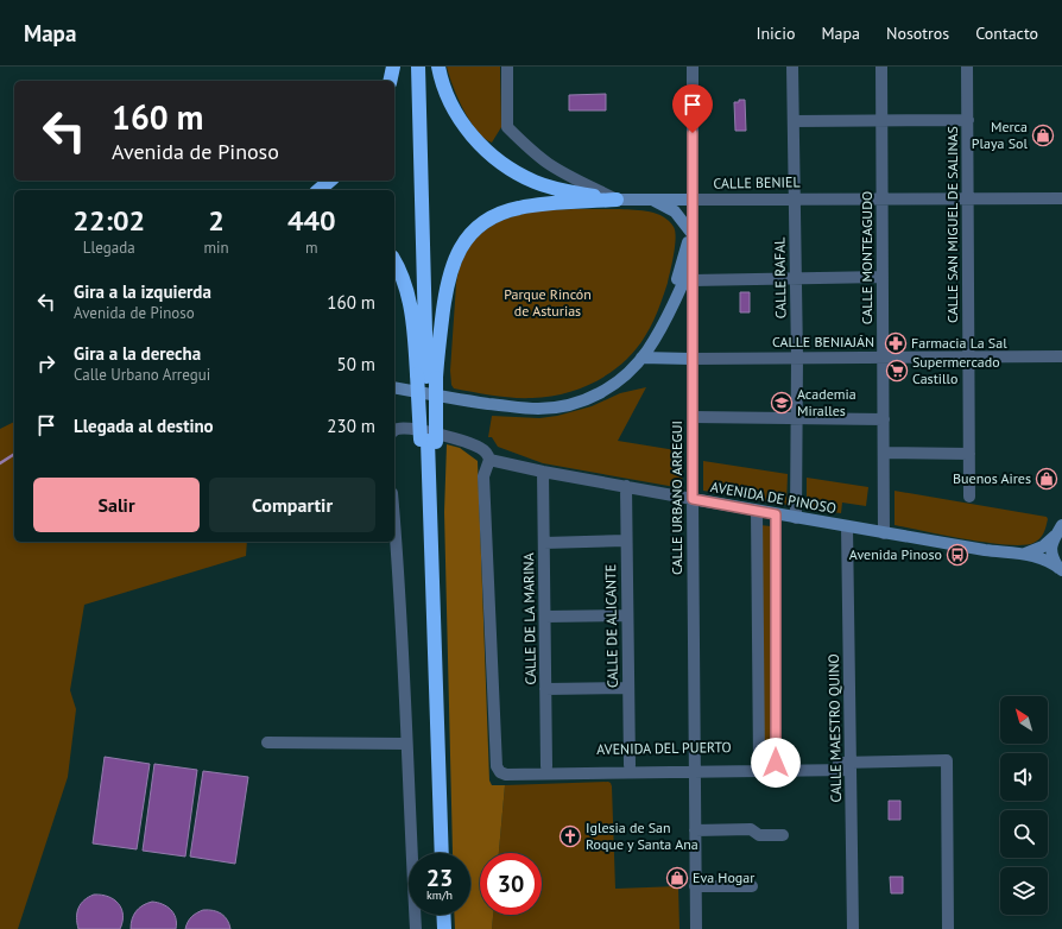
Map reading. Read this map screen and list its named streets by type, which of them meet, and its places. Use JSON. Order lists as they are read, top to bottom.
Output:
{
  "streets": {
    "street": [
      "CALLE BENIEL",
      "CALLE SAN MIGUEL DE SALINAS",
      "CALLE MONTEAGUDO",
      "CALLE RAFAL",
      "CALLE BENIAJÁN",
      "CALLE URBANO ARREGUI",
      "AVENIDA DE PINOSO",
      "CALLE DE LA MARINA",
      "CALLE DE ALICANTE",
      "CALLE MAESTRO QUINO",
      "AVENIDA DEL PUERTO"
    ]
  },
  "crossings": [
    ["CALLE BENIEL", "CALLE SAN MIGUEL DE SALINAS"],
    ["CALLE BENIEL", "CALLE MONTEAGUDO"],
    ["CALLE BENIEL", "CALLE RAFAL"],
    ["CALLE BENIEL", "CALLE URBANO ARREGUI"],
    ["CALLE SAN MIGUEL DE SALINAS", "CALLE BENIAJÁN"],
    ["CALLE MONTEAGUDO", "CALLE BENIAJÁN"],
    ["CALLE MONTEAGUDO", "AVENIDA DE PINOSO"],
    ["CALLE RAFAL", "CALLE BENIAJÁN"],
    ["CALLE RAFAL", "AVENIDA DE PINOSO"],
    ["CALLE BENIAJÁN", "CALLE URBANO ARREGUI"],
    ["CALLE URBANO ARREGUI", "AVENIDA DE PINOSO"],
    ["CALLE URBANO ARREGUI", "AVENIDA DEL PUERTO"],
    ["AVENIDA DE PINOSO", "CALLE DE LA MARINA"],
    ["AVENIDA DE PINOSO", "CALLE DE ALICANTE"],
    ["AVENIDA DE PINOSO", "CALLE MAESTRO QUINO"],
    ["CALLE DE LA MARINA", "AVENIDA DEL PUERTO"],
    ["CALLE DE ALICANTE", "AVENIDA DEL PUERTO"],
    ["CALLE MAESTRO QUINO", "AVENIDA DEL PUERTO"]
  ],
  "parks": ["Parque Rincón de Asturias"],
  "places": {
    "shop": ["Merca Playa Sol", "Buenos Aires", "Eva Hogar"],
    "pharmacy": ["Farmacia La Sal"],
    "supermarket": ["Supermercado Castillo"],
    "school or university": ["Academia Miralles"],
    "bus stop": ["Avenida Pinoso"],
    "church": ["Iglesia de San Roque y Santa Ana"]
  },
  "north": "top left",
  "page": {
    "header": "Mapa",
    "nav": [
      "Inicio",
      "Mapa",
      "Nosotros",
      "Contacto"
    ],
    "turn": ["160 m", "Avenida de Pinoso"],
    "eta": [
      "22:02",
      "Llegada",
      "2",
      "min",
      "440",
      "m"
    ],
    "list": [
      {
        "name": "Gira a la izquierda",
        "note": "Avenida de Pinoso",
        "value": "160 m"
      },
      {
        "name": "Gira a la derecha",
        "note": "Calle Urbano Arregui",
        "value": "50 m"
      },
      {
        "name": "Llegada al destino",
        "value": "230 m"
      }
    ],
    "buttons": ["Salir", "Compartir"],
    "speed": "23 km/h",
    "limit": "30"
  }
}
